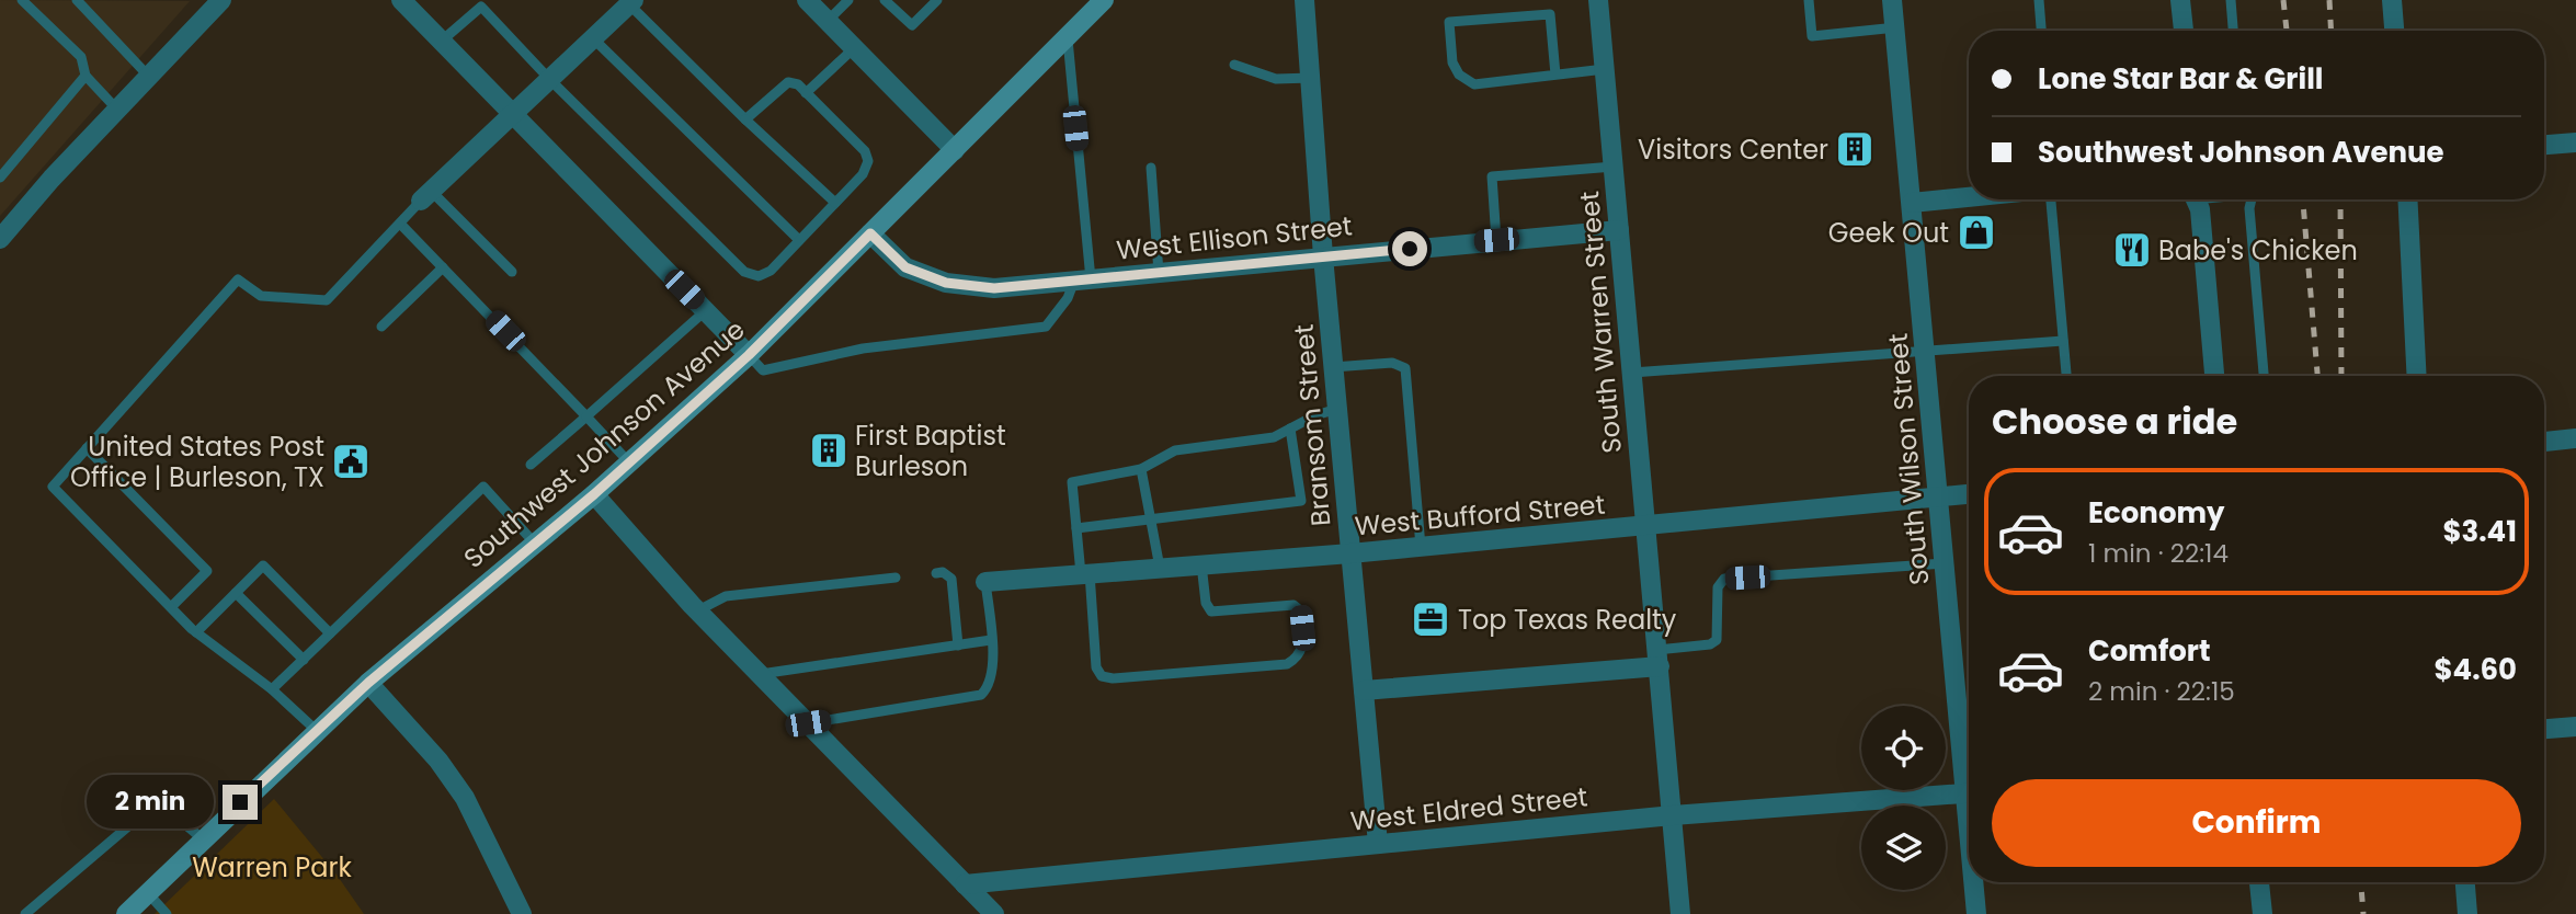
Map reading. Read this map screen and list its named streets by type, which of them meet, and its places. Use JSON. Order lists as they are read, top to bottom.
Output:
{
  "streets": {
    "street": [
      "West Ellison Street",
      "South Warren Street",
      "Bransom Street",
      "Southwest Johnson Avenue",
      "South Wilson Street",
      "West Bufford Street",
      "West Eldred Street"
    ]
  },
  "crossings": [
    ["West Ellison Street", "South Warren Street"],
    ["West Ellison Street", "Bransom Street"],
    ["West Ellison Street", "Southwest Johnson Avenue"],
    ["South Warren Street", "West Bufford Street"],
    ["South Warren Street", "West Eldred Street"],
    ["Bransom Street", "West Bufford Street"],
    ["Bransom Street", "West Eldred Street"],
    ["South Wilson Street", "West Bufford Street"]
  ],
  "parks": ["Warren Park"],
  "places": {
    "building": ["Visitors Center", "First Baptist Burleson"],
    "shop": ["Geek Out"],
    "restaurant": ["Babe's Chicken"],
    "public building": ["United States Post Office | Burleson, TX"],
    "office": ["Top Texas Realty"]
  },
  "page": {
    "banner": ["Lone Star Bar & Grill", "Southwest Johnson Avenue"],
    "heading": "Choose a ride",
    "list": [
      {
        "name": "Economy",
        "note": "1 min · 22:14",
        "value": "$3.41"
      },
      {
        "name": "Comfort",
        "note": "2 min · 22:15",
        "value": "$4.60"
      }
    ],
    "buttons": "Confirm",
    "bubble": "2 min"
  }
}
